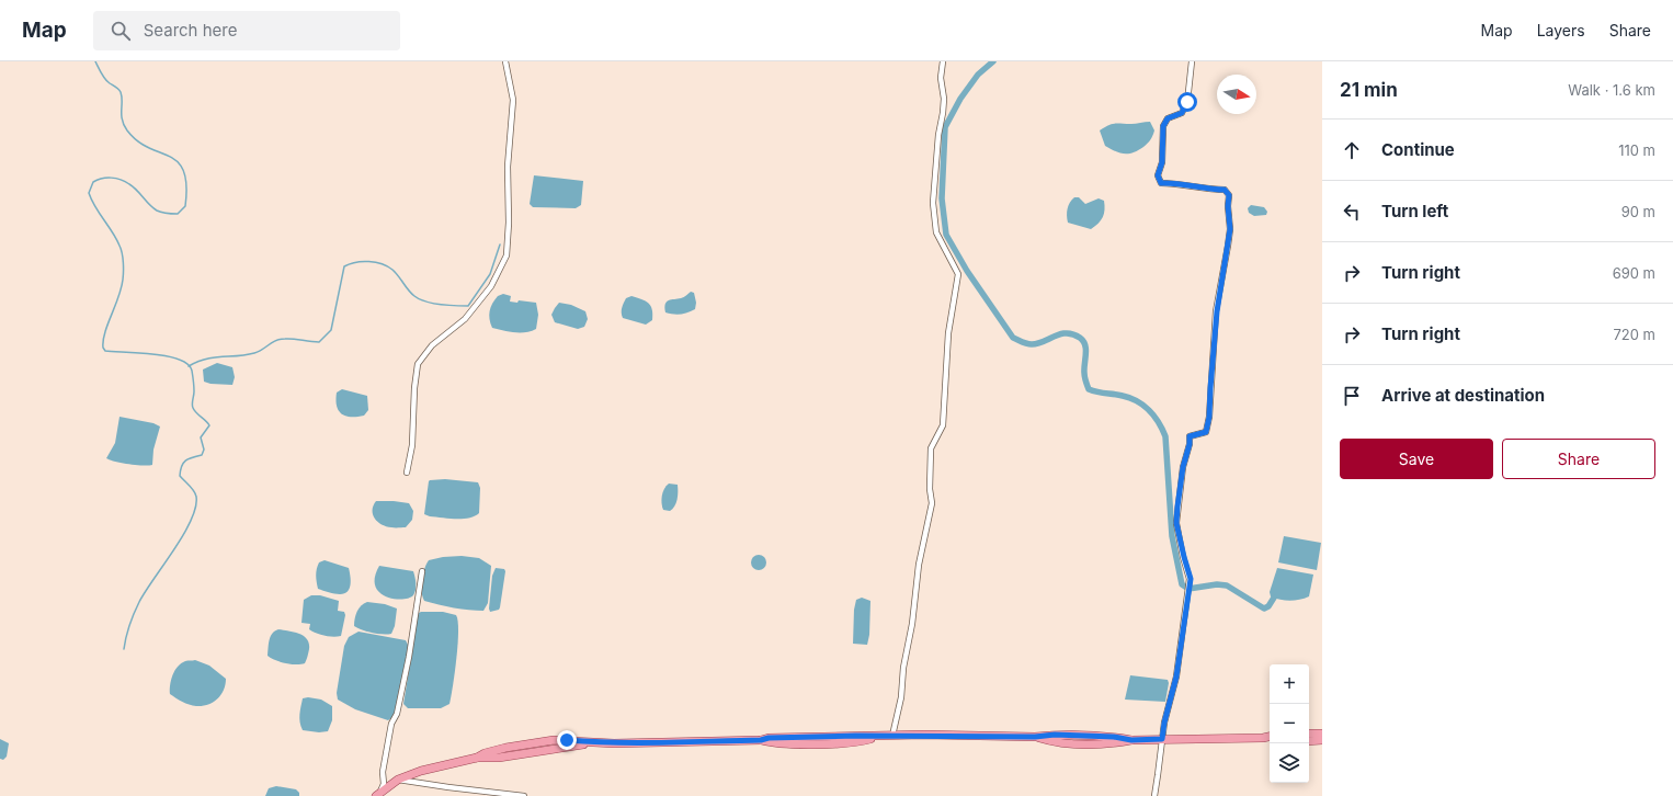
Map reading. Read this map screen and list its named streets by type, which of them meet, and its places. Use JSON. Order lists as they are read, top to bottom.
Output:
{
  "north": "right",
  "page": {
    "header": "Map",
    "search": "Search here",
    "nav": ["Map", "Layers", "Share"],
    "heading": ["21 min", "Walk · 1.6 km"],
    "list": [
      ["Continue", "110 m"],
      ["Turn left", "90 m"],
      ["Turn right", "690 m"],
      ["Turn right", "720 m"],
      "Arrive at destination"
    ],
    "buttons": ["Save", "Share"],
    "map_buttons": ["+", "−"]
  }
}
